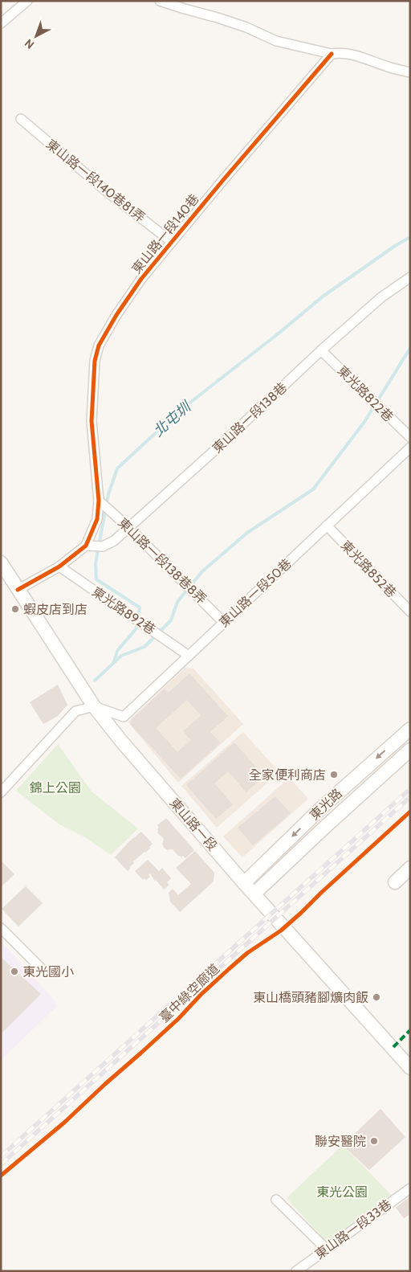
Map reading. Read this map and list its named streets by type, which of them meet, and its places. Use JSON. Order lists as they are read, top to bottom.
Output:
{
  "streets": {
    "main road": ["東光路", "東山路一段"],
    "street": [
      "東山路一段140巷81弄",
      "東山路一段140巷",
      "東光路822巷",
      "東山路一段138巷",
      "東山路一段138巷8弄",
      "東光路852巷",
      "東山路一段50巷",
      "東光路892巷",
      "東山路一段33巷"
    ],
    "cycle path": ["臺中綠空廊道"]
  },
  "crossings": [
    ["東山路一段140巷81弄", "東山路一段140巷"],
    ["東山路一段140巷", "東山路一段138巷"],
    ["東山路一段140巷", "東山路一段138巷8弄"],
    ["東山路一段140巷", "東光路892巷"],
    ["東山路一段140巷", "東山路一段"],
    ["東光路822巷", "東山路一段138巷"],
    ["東山路一段138巷", "東山路一段138巷8弄"],
    ["東山路一段138巷8弄", "東山路一段50巷"],
    ["東光路852巷", "東山路一段50巷"],
    ["東山路一段50巷", "東光路892巷"],
    ["東山路一段50巷", "東山路一段"],
    ["東光路", "東山路一段"]
  ],
  "water": ["北屯圳"],
  "parks": ["錦上公園", "東光公園"],
  "places": [
    "蝦皮店到店",
    "全家便利商店",
    "東光國小",
    "東山橋頭豬腳爌肉飯",
    "聯安醫院"
  ],
  "north": "bottom left"
}
